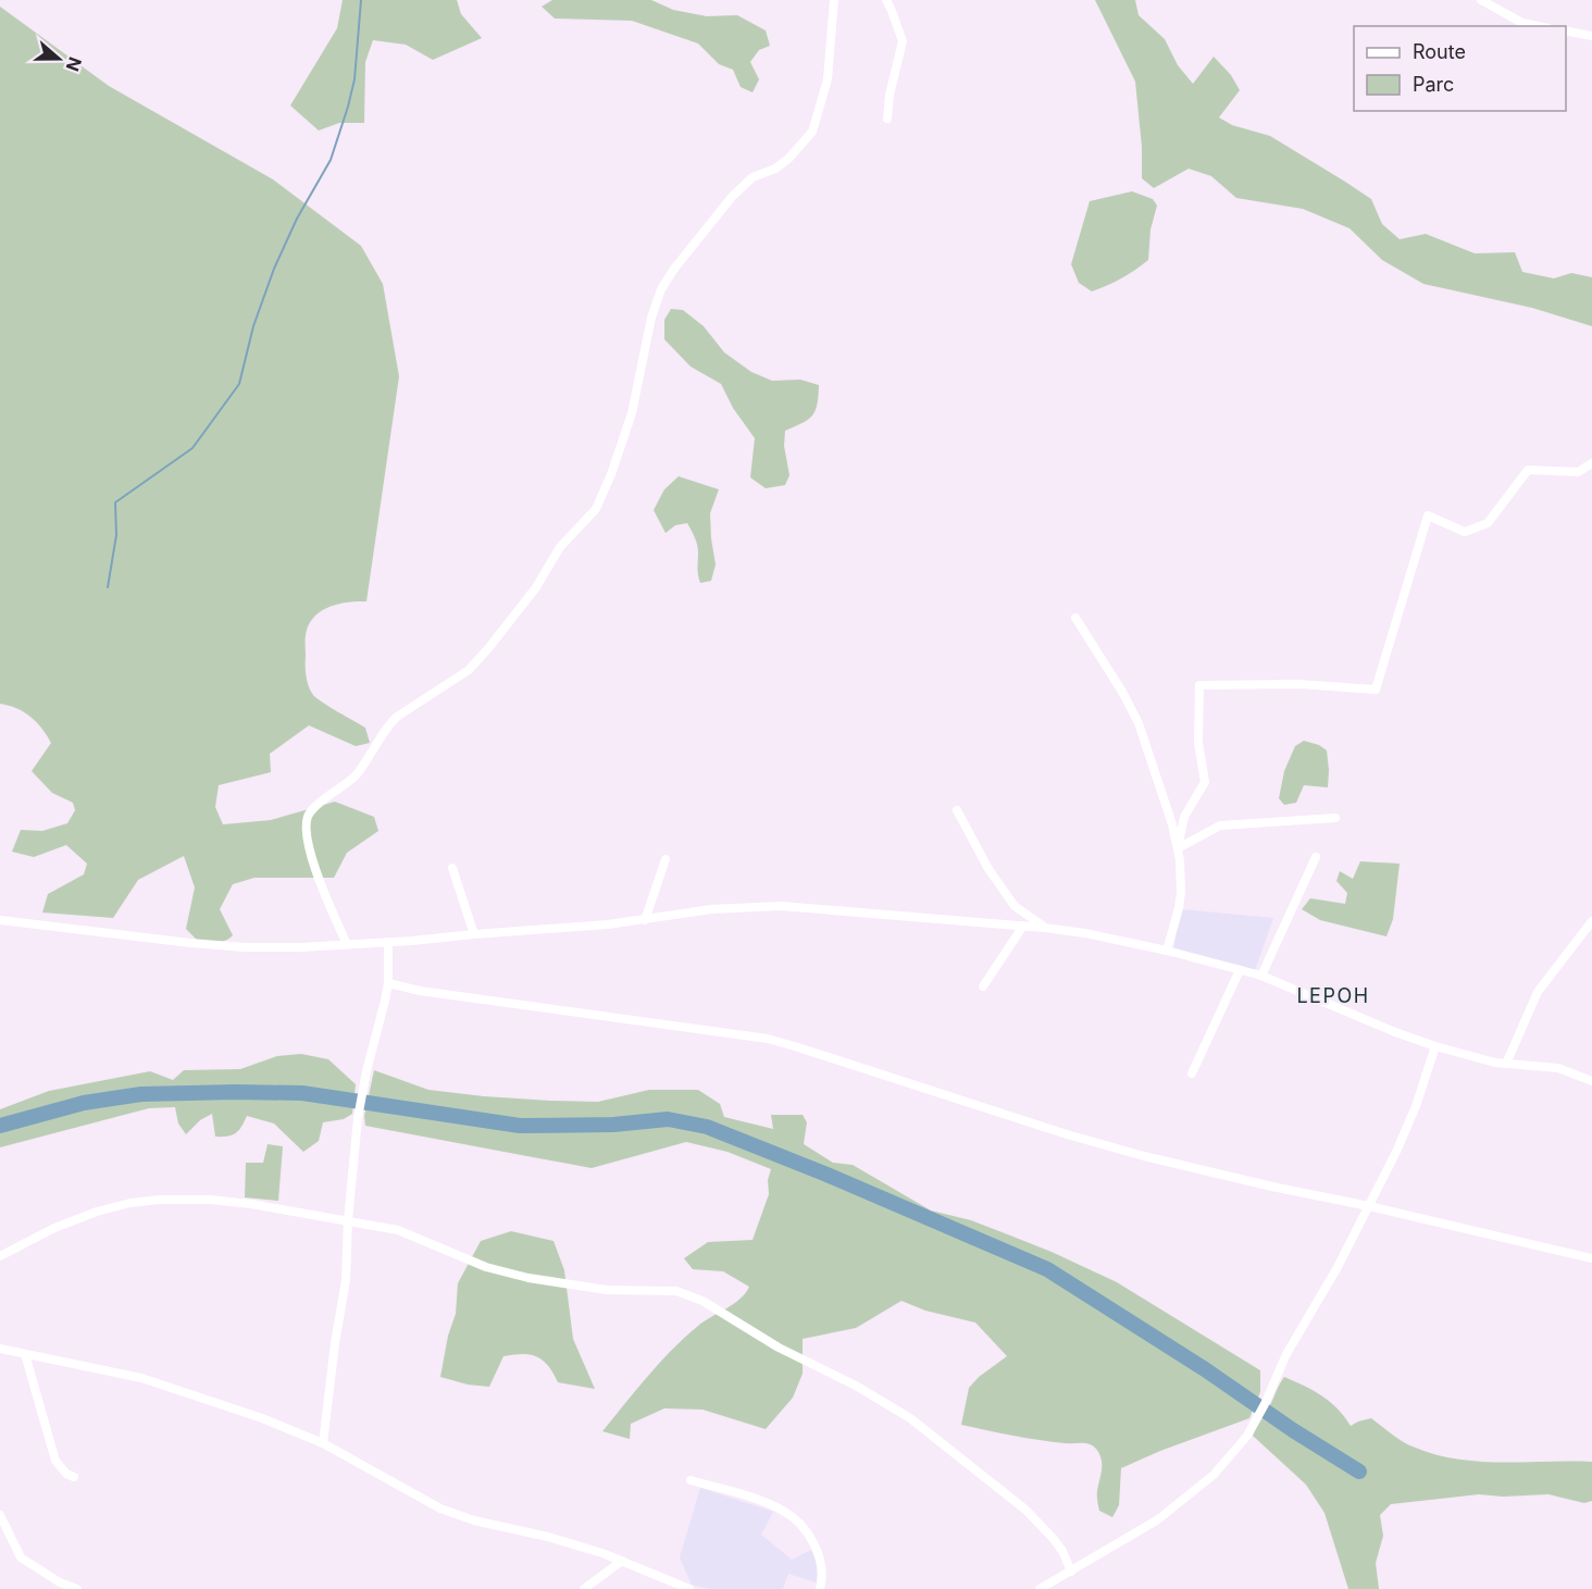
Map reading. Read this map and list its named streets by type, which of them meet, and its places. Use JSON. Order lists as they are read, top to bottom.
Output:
{
  "districts": ["LEPOH"],
  "legend": ["Route", "Parc"],
  "north": "right"
}
